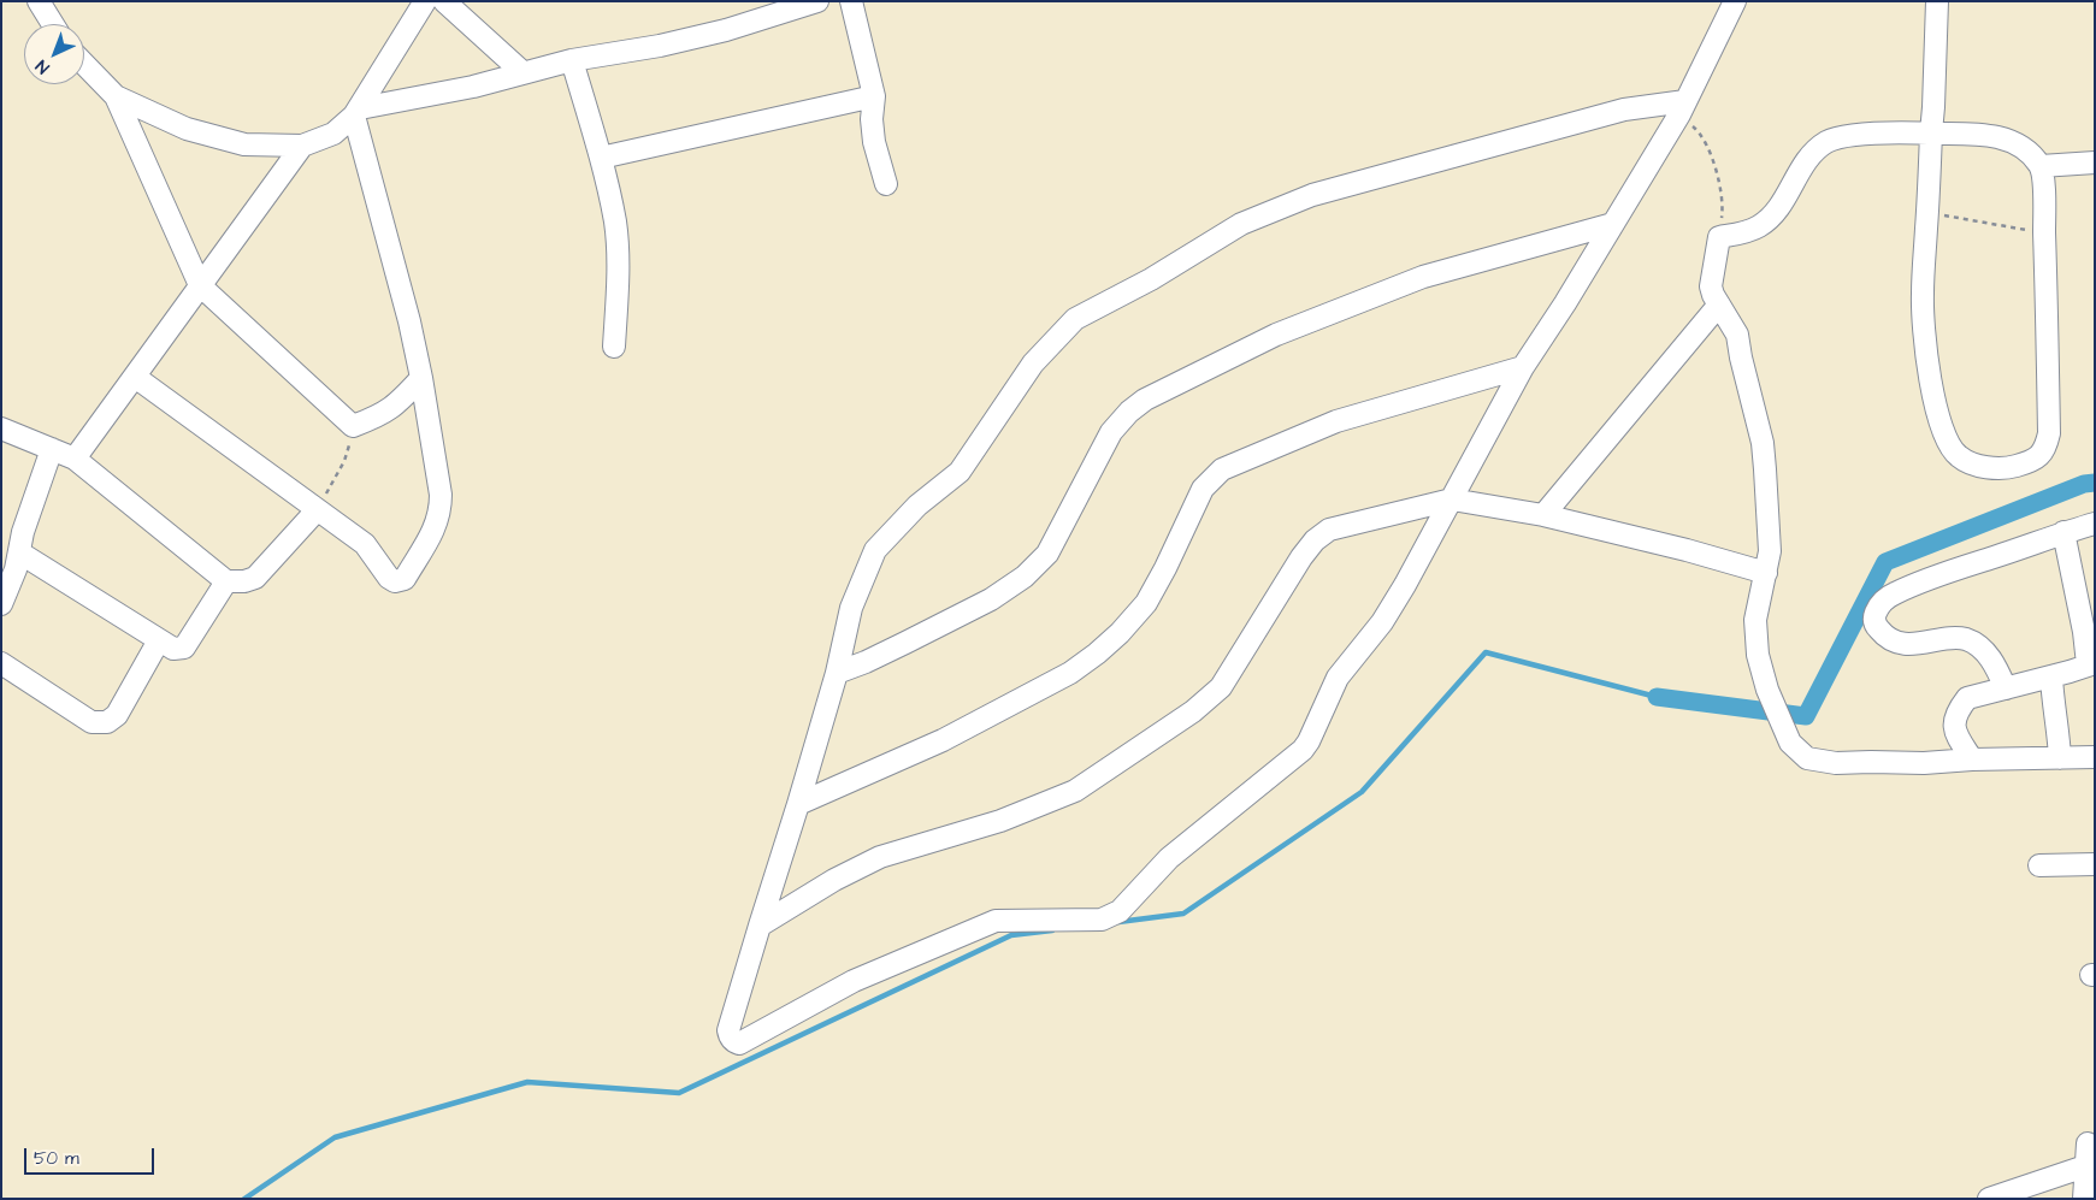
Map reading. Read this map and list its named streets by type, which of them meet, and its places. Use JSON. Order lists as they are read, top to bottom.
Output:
{
  "scale_bar": "50 m",
  "north": "bottom left"
}
